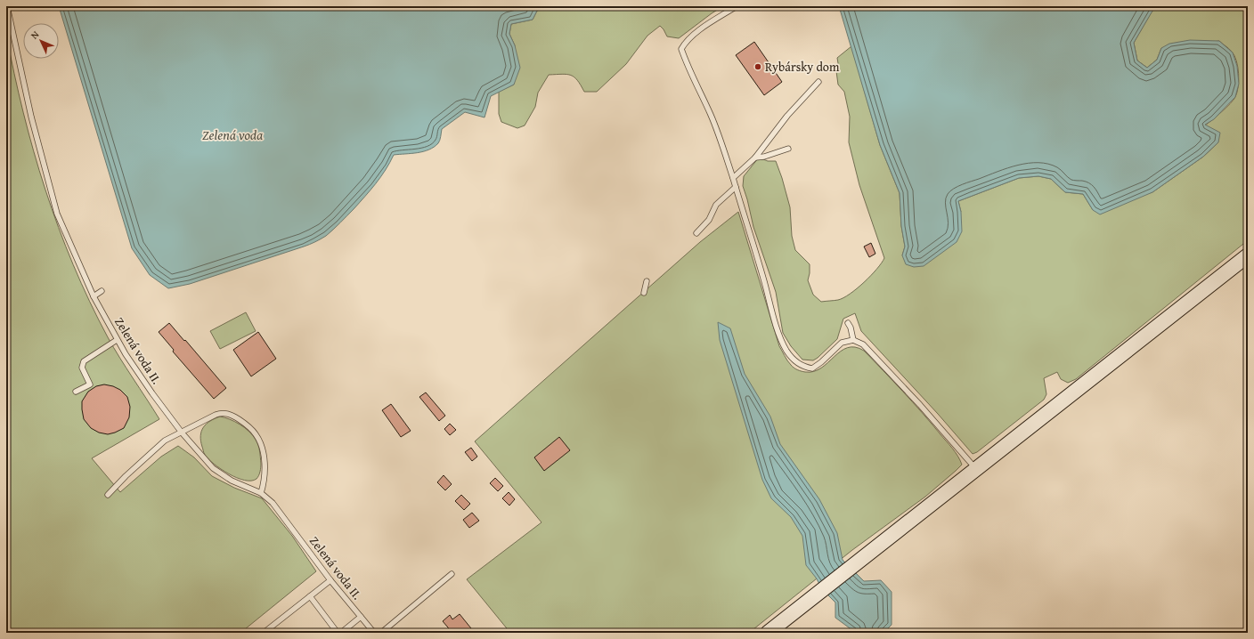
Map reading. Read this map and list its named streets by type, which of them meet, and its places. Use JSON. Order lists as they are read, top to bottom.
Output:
{
  "streets": {
    "lane": ["Zelená voda II."]
  },
  "water": ["Zelená voda"],
  "places": ["Rybársky dom"],
  "north": "top left"
}
